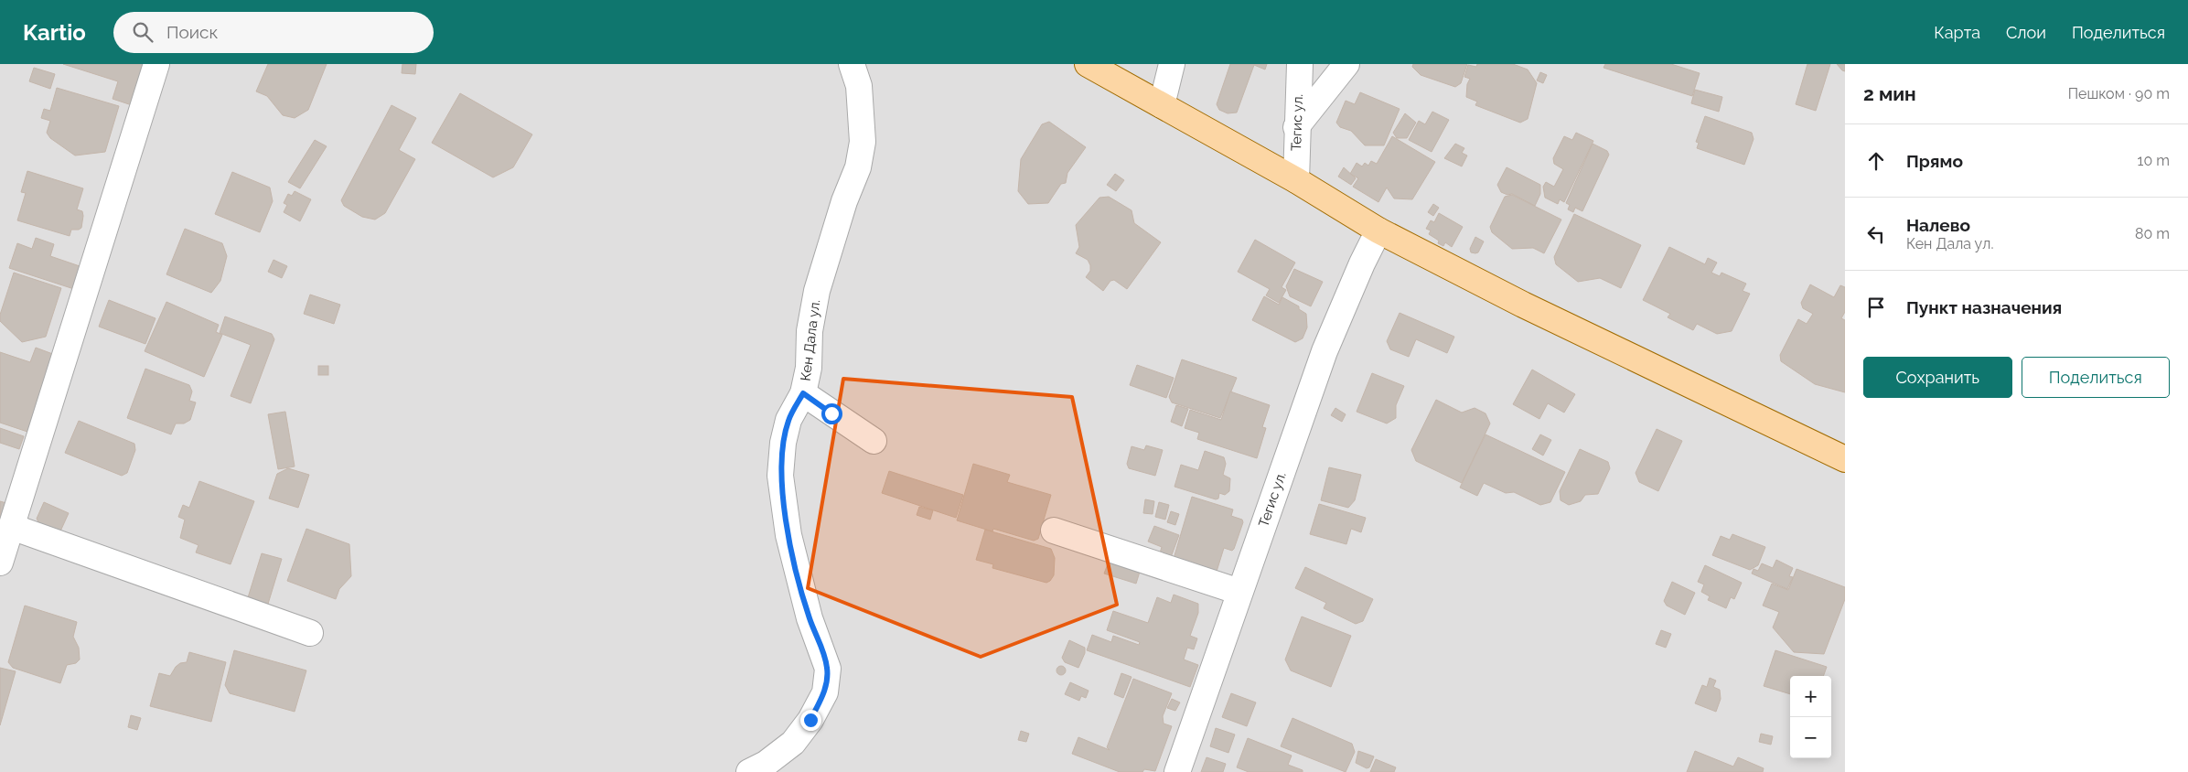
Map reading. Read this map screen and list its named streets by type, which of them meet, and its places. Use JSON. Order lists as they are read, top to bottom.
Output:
{
  "streets": {
    "street": ["Тегис ул.", "Кен Дала ул."]
  },
  "page": {
    "header": "Kartio",
    "search": "Поиск",
    "nav": ["Карта", "Слои", "Поделиться"],
    "heading": ["2 мин", "Пешком · 90 m"],
    "list": [
      ["Прямо", "10 m"],
      ["Налево", "Кен Дала ул.", "80 m"],
      "Пункт назначения"
    ],
    "buttons": ["Сохранить", "Поделиться"],
    "map_buttons": ["+", "−"]
  }
}
